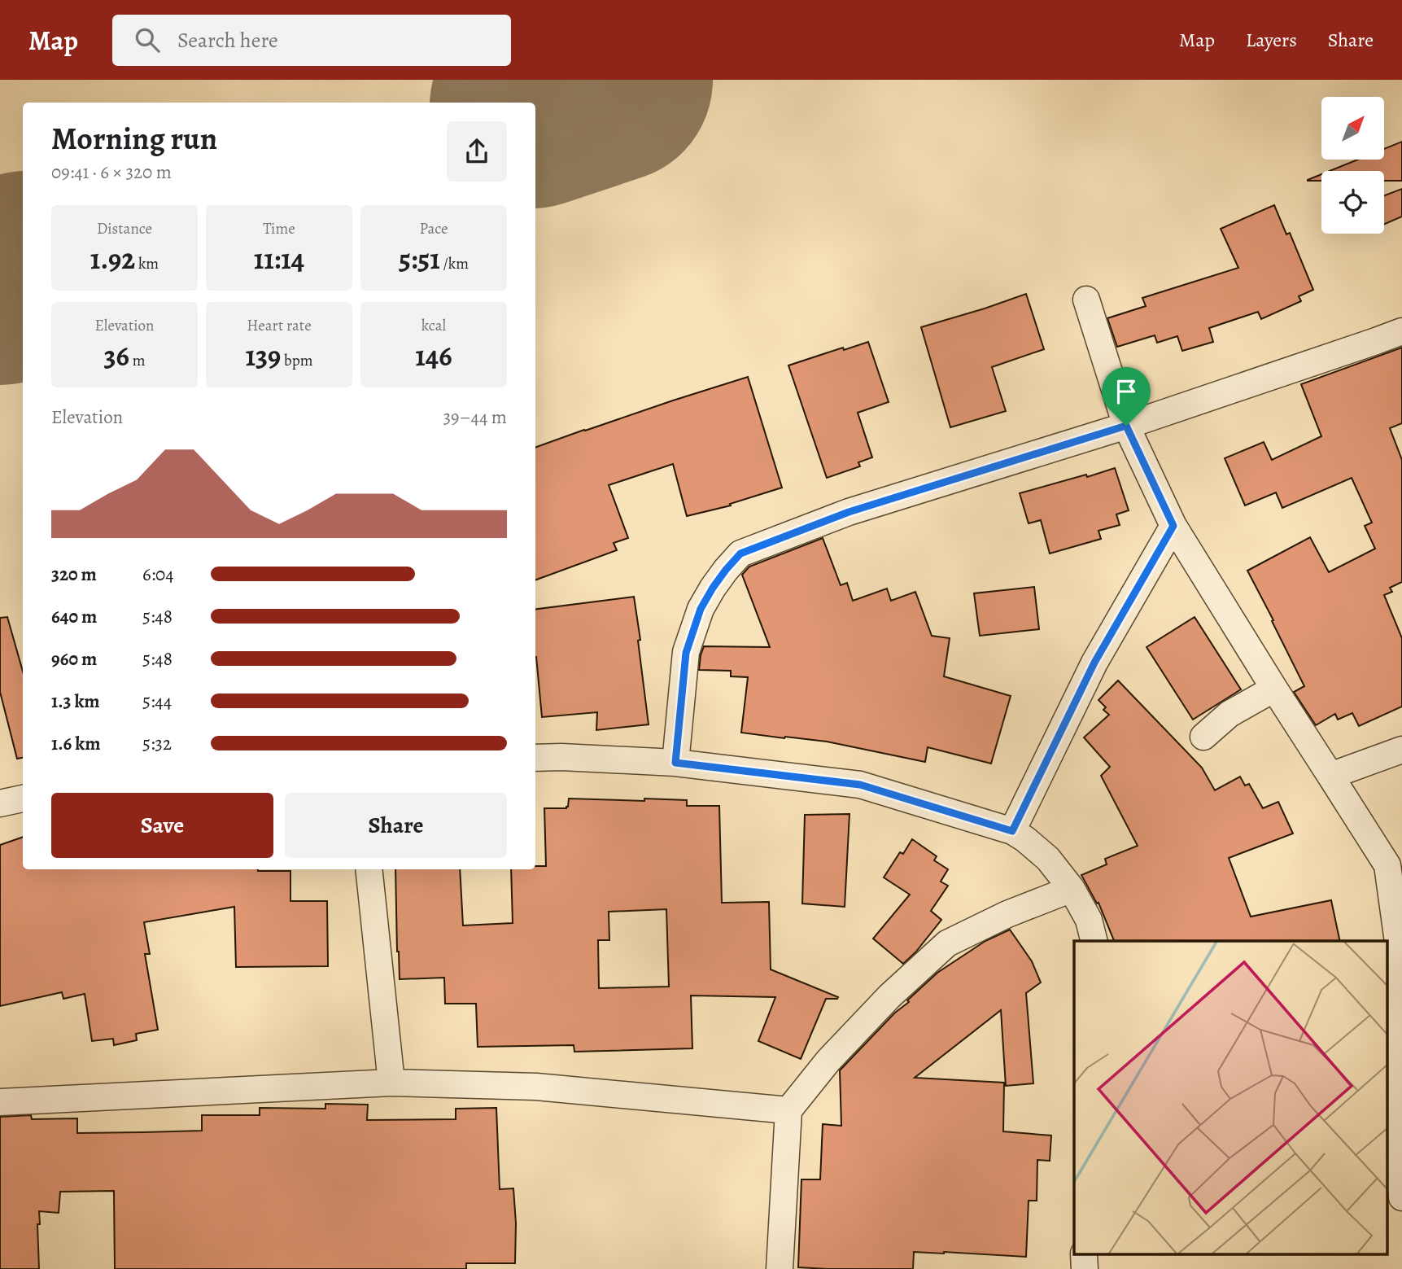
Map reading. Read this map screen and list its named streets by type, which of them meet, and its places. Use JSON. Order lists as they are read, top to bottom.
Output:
{
  "north": "top right",
  "page": {
    "header": "Map",
    "search": "Search here",
    "nav": ["Map", "Layers", "Share"],
    "heading": ["Morning run", "09:41 · 6 × 320 m"],
    "stats": [
      ["Distance", "1.92 km"],
      ["Time", "11:14"],
      ["Pace", "5:51 /km"],
      ["Elevation", "36 m"],
      ["Heart rate", "139 bpm"],
      ["kcal", "146"]
    ],
    "chart": ["Elevation", "39–44 m"],
    "list": [
      {
        "name": "320 m",
        "note": "6:04"
      },
      {
        "name": "640 m",
        "note": "5:48"
      },
      {
        "name": "960 m",
        "note": "5:48"
      },
      {
        "name": "1.3 km",
        "note": "5:44"
      },
      {
        "name": "1.6 km",
        "note": "5:32"
      }
    ],
    "buttons": ["Save", "Share"]
  }
}
